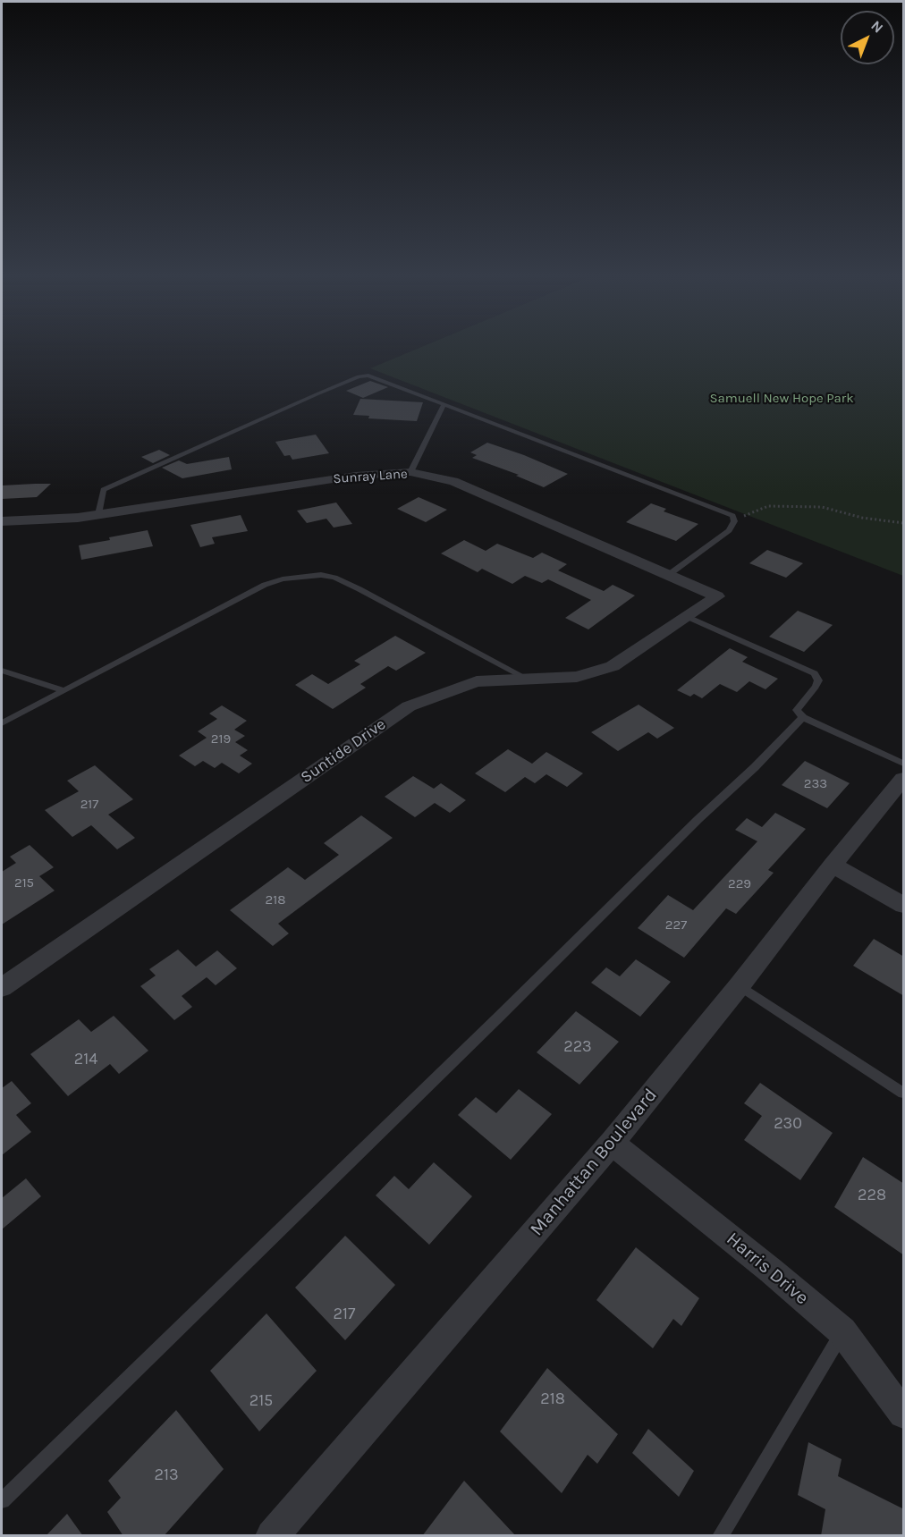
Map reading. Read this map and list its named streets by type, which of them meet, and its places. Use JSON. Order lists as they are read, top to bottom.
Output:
{
  "streets": {
    "street": [
      "Sunray Lane",
      "Suntide Drive",
      "Manhattan Boulevard",
      "Harris Drive"
    ]
  },
  "crossings": [
    ["Sunray Lane", "Suntide Drive"],
    ["Manhattan Boulevard", "Harris Drive"]
  ],
  "parks": ["Samuell New Hope Park"],
  "house_numbers": [
    "219",
    "233",
    "217",
    "215",
    "229",
    "218",
    "227",
    "223",
    "214",
    "230",
    "228",
    "217",
    "218",
    "215",
    "213"
  ],
  "north": "top right"
}
